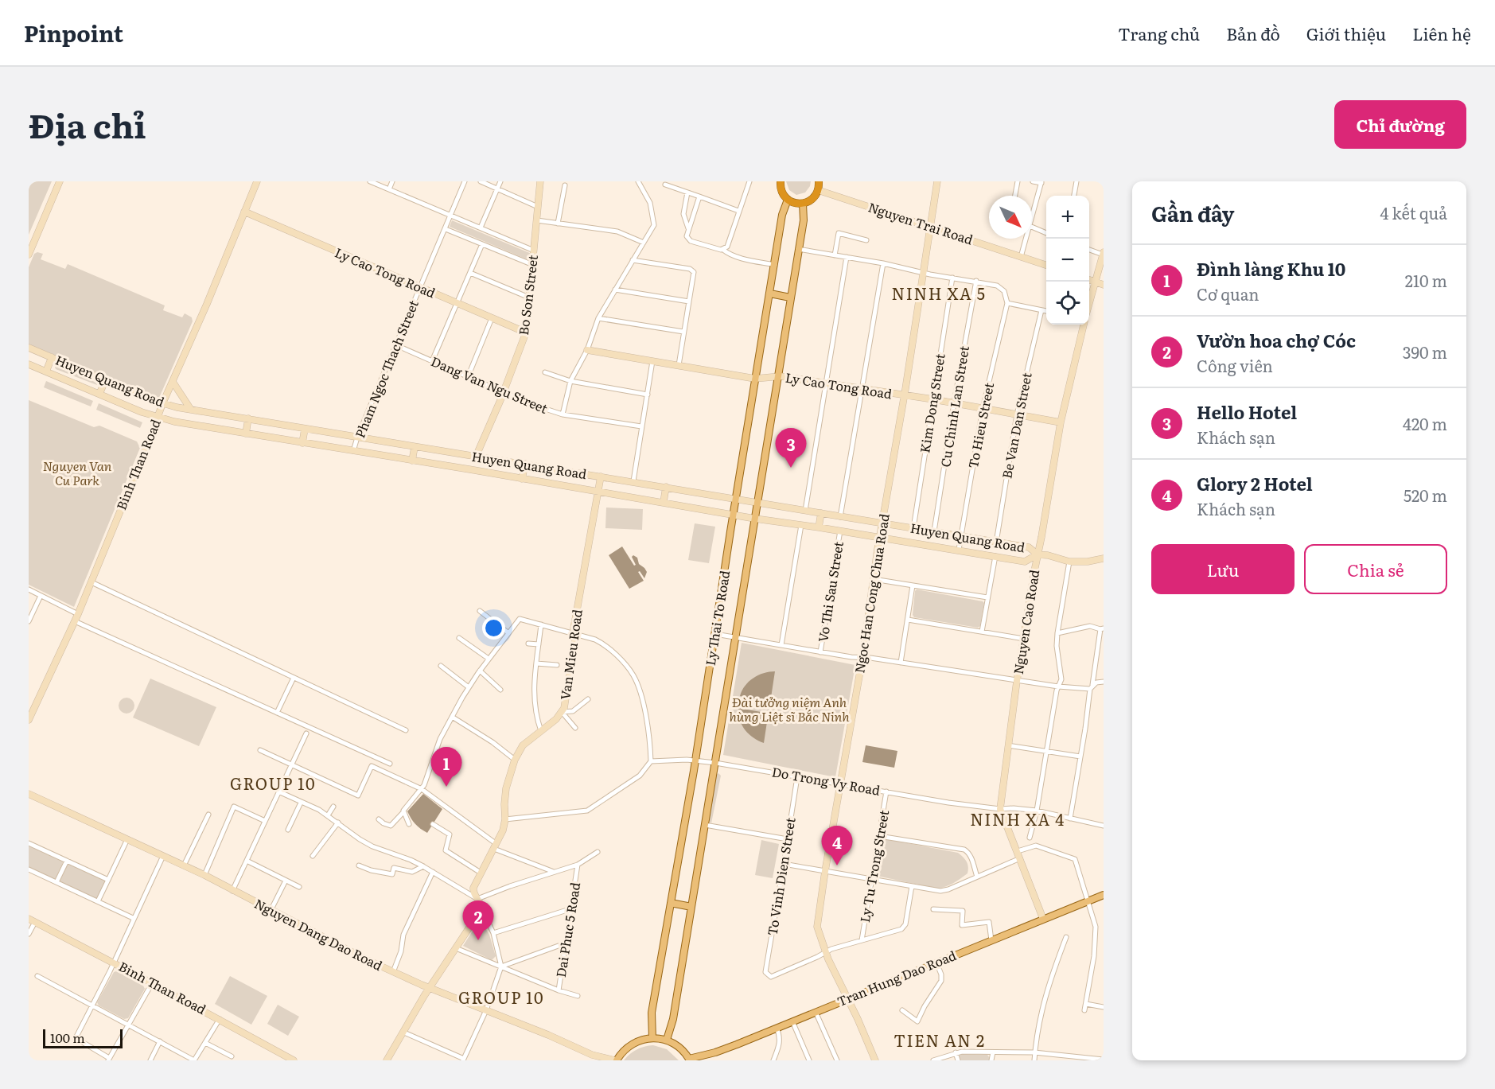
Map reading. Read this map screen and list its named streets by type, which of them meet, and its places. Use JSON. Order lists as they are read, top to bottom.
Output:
{
  "streets": {
    "main road": ["Ly Thai To Road", "Tran Hung Dao Road"],
    "street": [
      "Nguyen Trai Road",
      "Ly Cao Tong Road",
      "Bo Son Street",
      "Pham Ngoc Thach Street",
      "Huyen Quang Road",
      "Dang Van Ngu Street",
      "Kim Dong Street",
      "Cu Chinh Lan Street",
      "To Hieu Street",
      "Be Van Dan Street",
      "Binh Than Road",
      "Vo Thi Sau Street",
      "Ngoc Han Cong Chua Road",
      "Nguyen Cao Road",
      "Van Mieu Road",
      "Do Trong Vy Road",
      "Ly Tu Trong Street",
      "To Vinh Dien Street",
      "Dai Phuc 5 Road",
      "Nguyen Dang Dao Road"
    ]
  },
  "crossings": [
    ["Nguyen Trai Road", "Ngoc Han Cong Chua Road"],
    ["Ly Cao Tong Road", "Bo Son Street"],
    ["Ly Cao Tong Road", "Pham Ngoc Thach Street"],
    ["Ly Cao Tong Road", "Kim Dong Street"],
    ["Ly Cao Tong Road", "Cu Chinh Lan Street"],
    ["Ly Cao Tong Road", "To Hieu Street"],
    ["Ly Cao Tong Road", "Be Van Dan Street"],
    ["Ly Cao Tong Road", "Binh Than Road"],
    ["Ly Cao Tong Road", "Ngoc Han Cong Chua Road"],
    ["Ly Cao Tong Road", "Ly Thai To Road"],
    ["Ly Cao Tong Road", "Nguyen Cao Road"],
    ["Bo Son Street", "Huyen Quang Road"],
    ["Bo Son Street", "Dang Van Ngu Street"],
    ["Pham Ngoc Thach Street", "Huyen Quang Road"],
    ["Pham Ngoc Thach Street", "Dang Van Ngu Street"],
    ["Huyen Quang Road", "Kim Dong Street"],
    ["Huyen Quang Road", "Cu Chinh Lan Street"],
    ["Huyen Quang Road", "To Hieu Street"],
    ["Huyen Quang Road", "Be Van Dan Street"],
    ["Huyen Quang Road", "Binh Than Road"],
    ["Huyen Quang Road", "Vo Thi Sau Street"],
    ["Huyen Quang Road", "Ngoc Han Cong Chua Road"],
    ["Huyen Quang Road", "Ly Thai To Road"],
    ["Huyen Quang Road", "Nguyen Cao Road"],
    ["Huyen Quang Road", "Van Mieu Road"],
    ["Ngoc Han Cong Chua Road", "Do Trong Vy Road"],
    ["Ngoc Han Cong Chua Road", "To Vinh Dien Street"],
    ["Ngoc Han Cong Chua Road", "Tran Hung Dao Road"],
    ["Ly Thai To Road", "Do Trong Vy Road"],
    ["Nguyen Cao Road", "Do Trong Vy Road"],
    ["Nguyen Cao Road", "Tran Hung Dao Road"],
    ["Van Mieu Road", "Dai Phuc 5 Road"],
    ["Do Trong Vy Road", "Ly Tu Trong Street"],
    ["Do Trong Vy Road", "To Vinh Dien Street"]
  ],
  "districts": [
    "NINH XA 5",
    "GROUP 10",
    "NINH XA 4",
    "GROUP 10",
    "TIEN AN 2"
  ],
  "parks": ["Nguyen Van Cu Park", "Đài tưởng niệm Anh hùng Liệt sĩ Bắc Ninh"],
  "scale_bar": "100 m",
  "north": "bottom right",
  "page": {
    "header": "Pinpoint",
    "nav": [
      "Trang chủ",
      "Bản đồ",
      "Giới thiệu",
      "Liên hệ"
    ],
    "title": "Địa chỉ",
    "buttons": [
      "Chỉ đường",
      ["Lưu", "Chia sẻ"]
    ],
    "heading": ["Gần đây", "4 kết quả"],
    "map_buttons": ["+", "−"],
    "list": [
      {
        "mark": "1",
        "name": "Đình làng Khu 10",
        "note": "Cơ quan",
        "value": "210 m"
      },
      {
        "mark": "2",
        "name": "Vườn hoa chợ Cóc",
        "note": "Công viên",
        "value": "390 m"
      },
      {
        "mark": "3",
        "name": "Hello Hotel",
        "note": "Khách sạn",
        "value": "420 m"
      },
      {
        "mark": "4",
        "name": "Glory 2 Hotel",
        "note": "Khách sạn",
        "value": "520 m"
      }
    ],
    "pins": [
      "3",
      "1",
      "4",
      "2"
    ],
    "scale": "100 m"
  }
}
